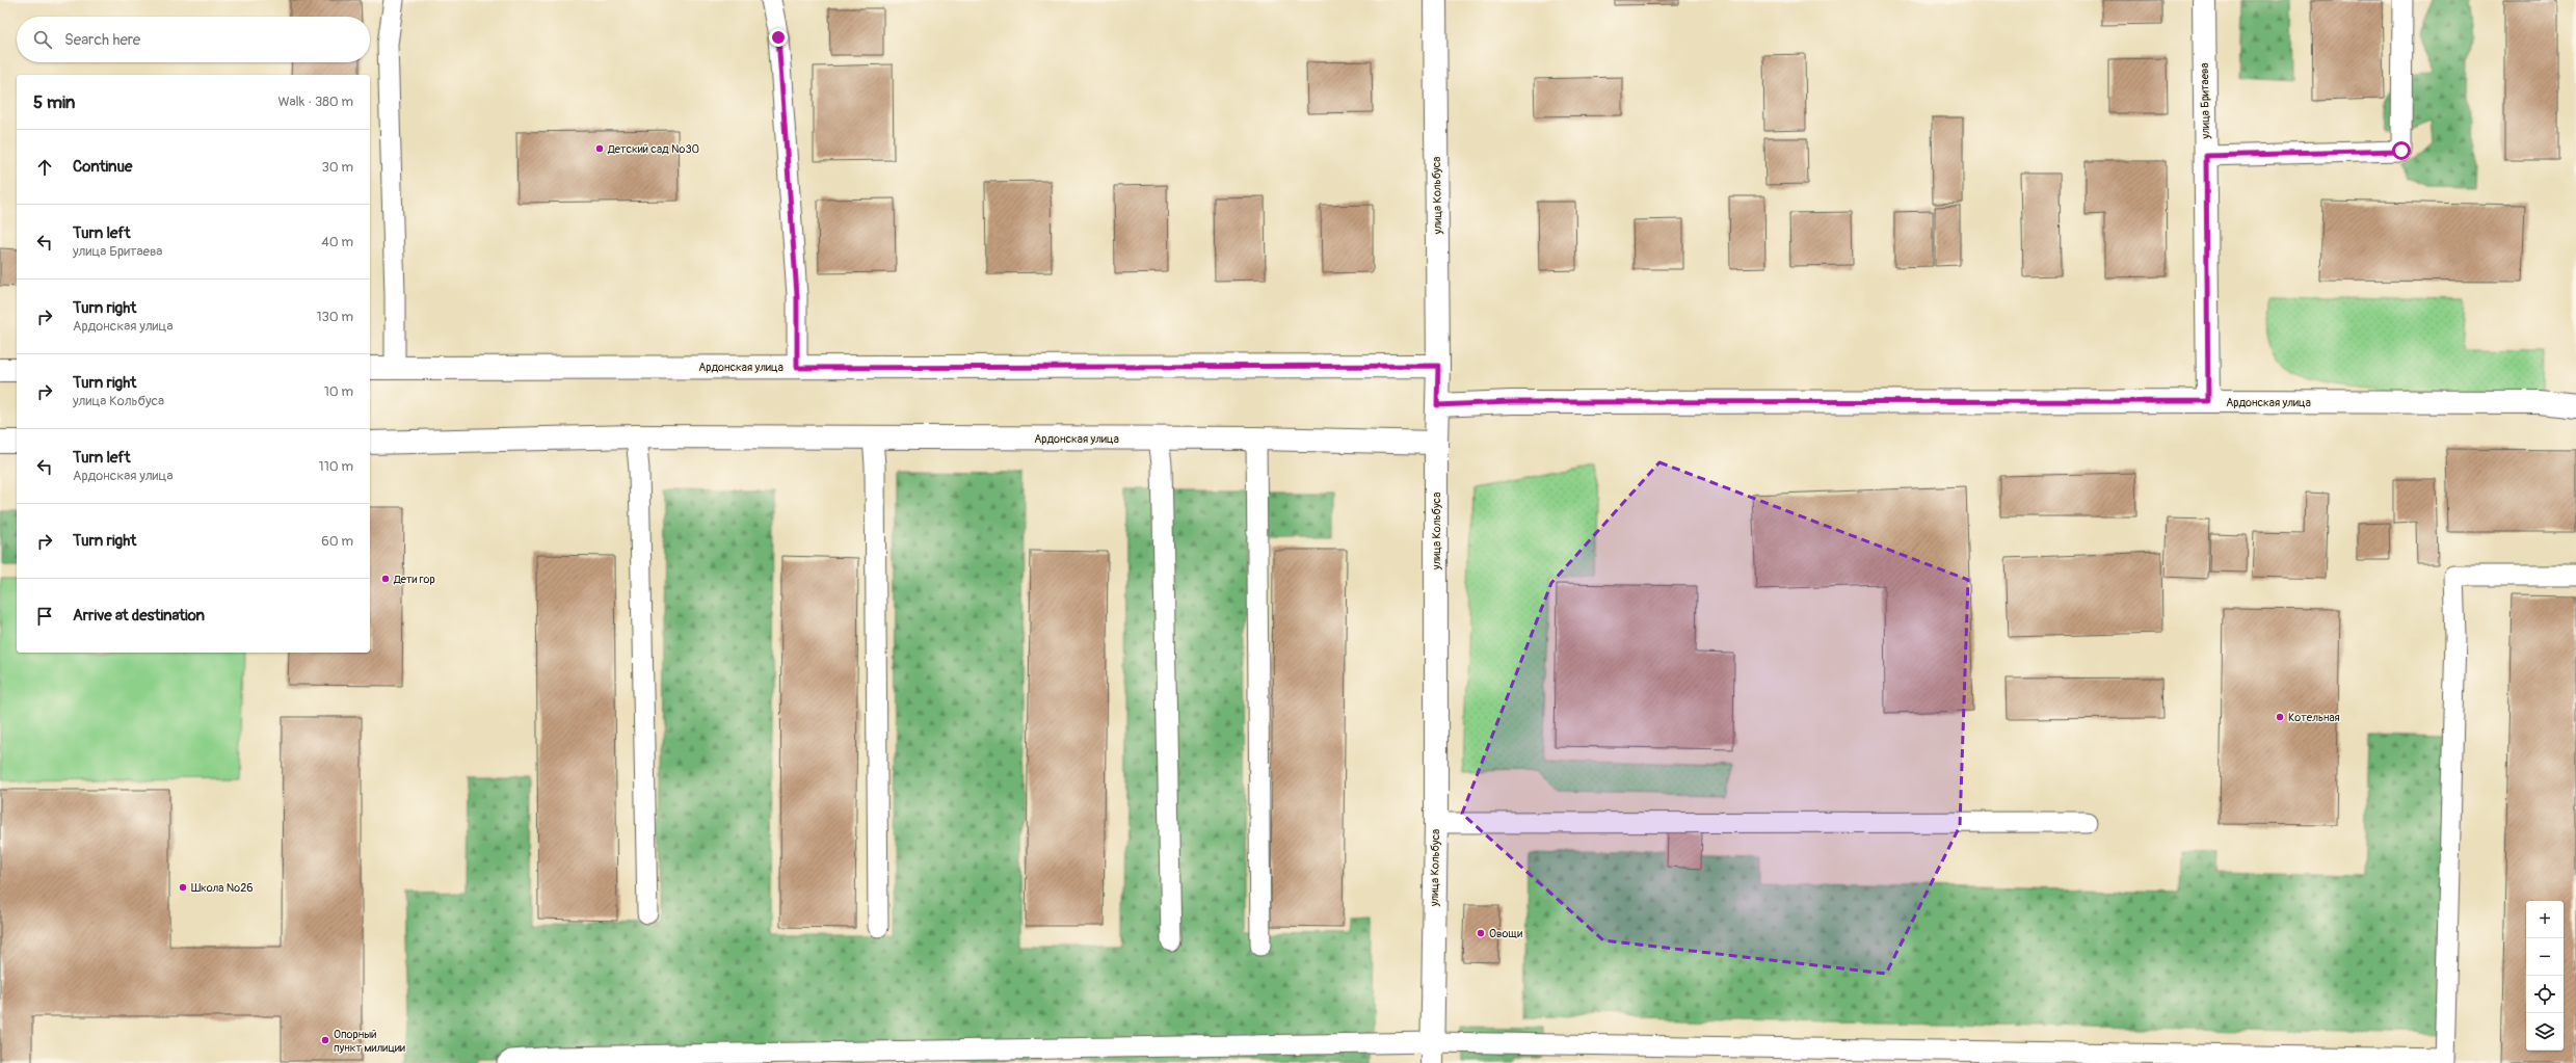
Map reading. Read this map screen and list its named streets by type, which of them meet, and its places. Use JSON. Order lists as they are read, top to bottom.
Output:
{
  "streets": {
    "street": ["улица Бритаева", "улица Кольбуса", "Ардонская улица"]
  },
  "crossings": [
    ["улица Бритаева", "Ардонская улица"],
    ["улица Кольбуса", "Ардонская улица"]
  ],
  "places": [
    "Детский сад №30",
    "Дети гор",
    "Котельная",
    "Школа №26",
    "Овощи",
    "Опорный пункт милиции"
  ],
  "page": {
    "search": "Search here",
    "heading": ["5 min", "Walk · 380 m"],
    "list": [
      ["Continue", "30 m"],
      ["Turn left", "улица Бритаева", "40 m"],
      ["Turn right", "Ардонская улица", "130 m"],
      ["Turn right", "улица Кольбуса", "10 m"],
      ["Turn left", "Ардонская улица", "110 m"],
      ["Turn right", "60 m"],
      "Arrive at destination"
    ],
    "map_buttons": ["+", "−"]
  }
}
